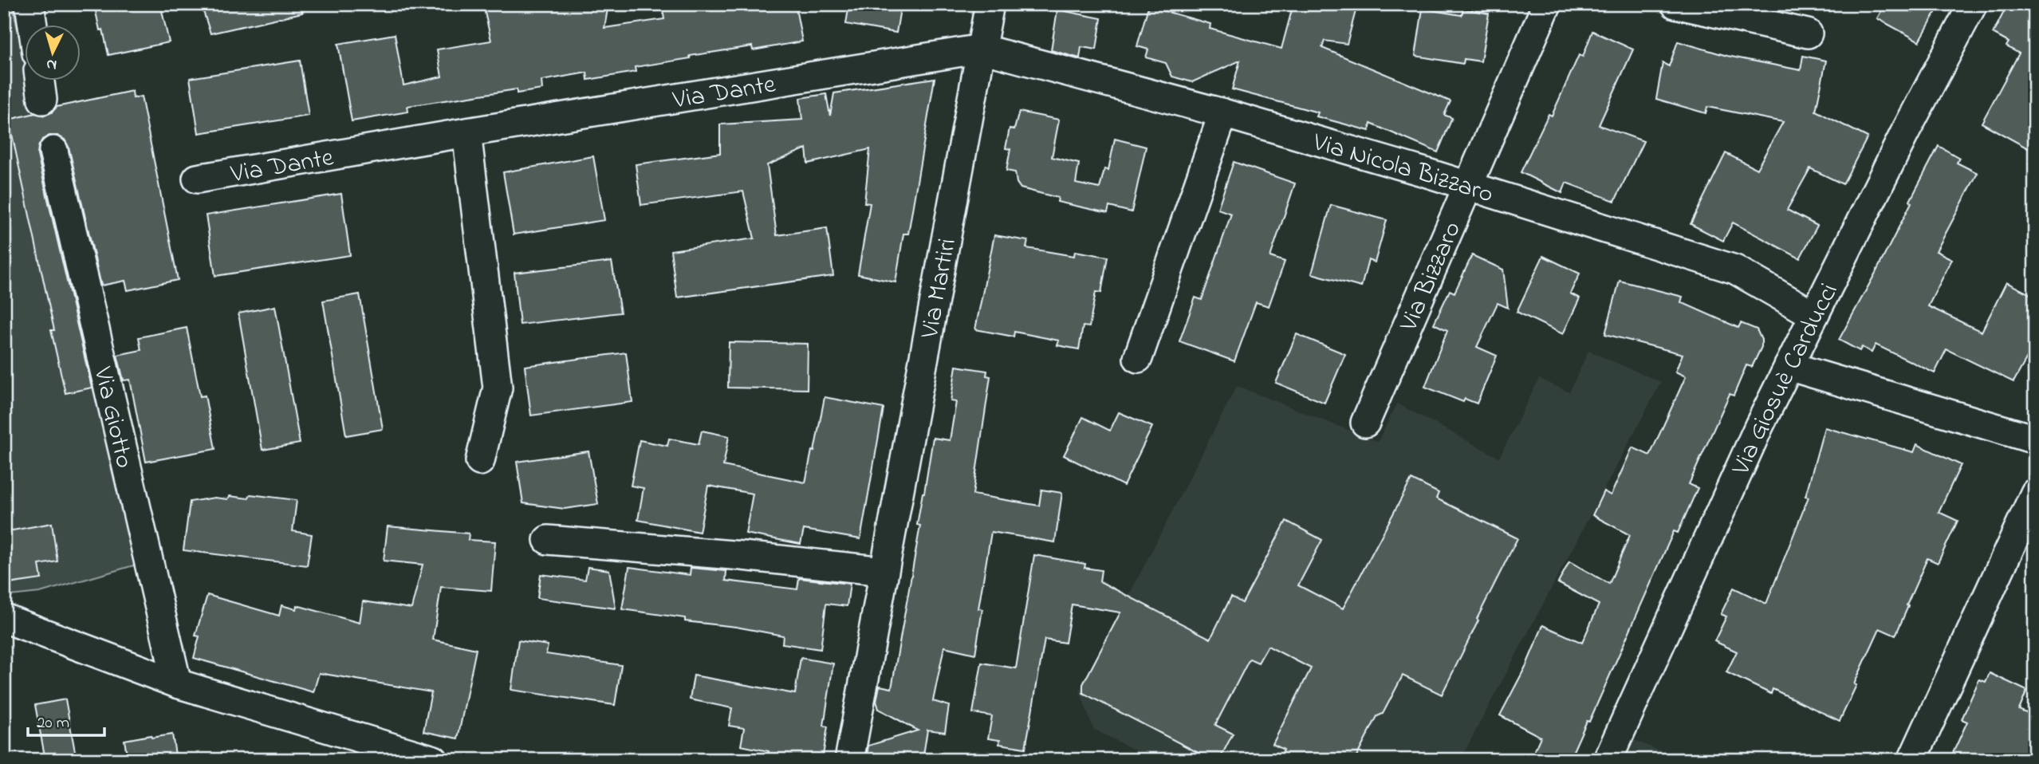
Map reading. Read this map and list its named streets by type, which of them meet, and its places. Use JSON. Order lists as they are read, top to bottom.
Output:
{
  "streets": {
    "street": [
      "Via Dante",
      "Via Nicola Bizzaro",
      "Via Bizzaro",
      "Via Martiri",
      "Via Giosuè Carducci",
      "Via Giotto"
    ]
  },
  "crossings": [
    ["Via Dante", "Via Nicola Bizzaro"],
    ["Via Dante", "Via Martiri"],
    ["Via Nicola Bizzaro", "Via Bizzaro"],
    ["Via Nicola Bizzaro", "Via Martiri"],
    ["Via Nicola Bizzaro", "Via Giosuè Carducci"]
  ],
  "scale_bar": "20 m",
  "north": "bottom"
}
